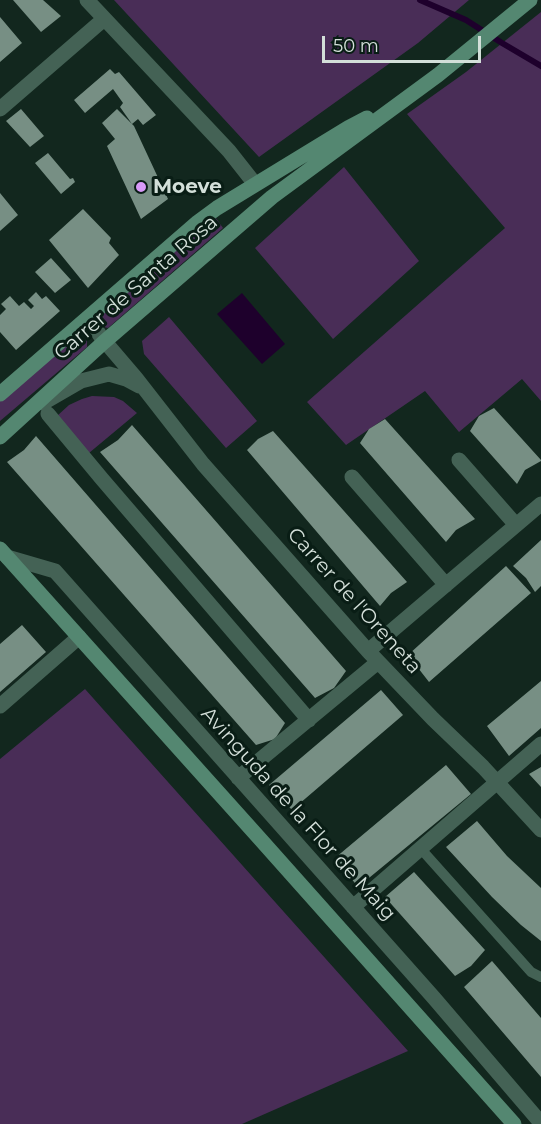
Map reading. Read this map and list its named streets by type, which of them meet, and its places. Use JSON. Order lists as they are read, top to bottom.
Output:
{
  "streets": {
    "main road": ["Carrer de Santa Rosa", "Avinguda de la Flor de Maig"],
    "street": ["Carrer de l'Oreneta"]
  },
  "crossings": [
    ["Carrer de Santa Rosa", "Carrer de l'Oreneta"]
  ],
  "places": ["Moeve"],
  "scale_bar": "50 m"
}
